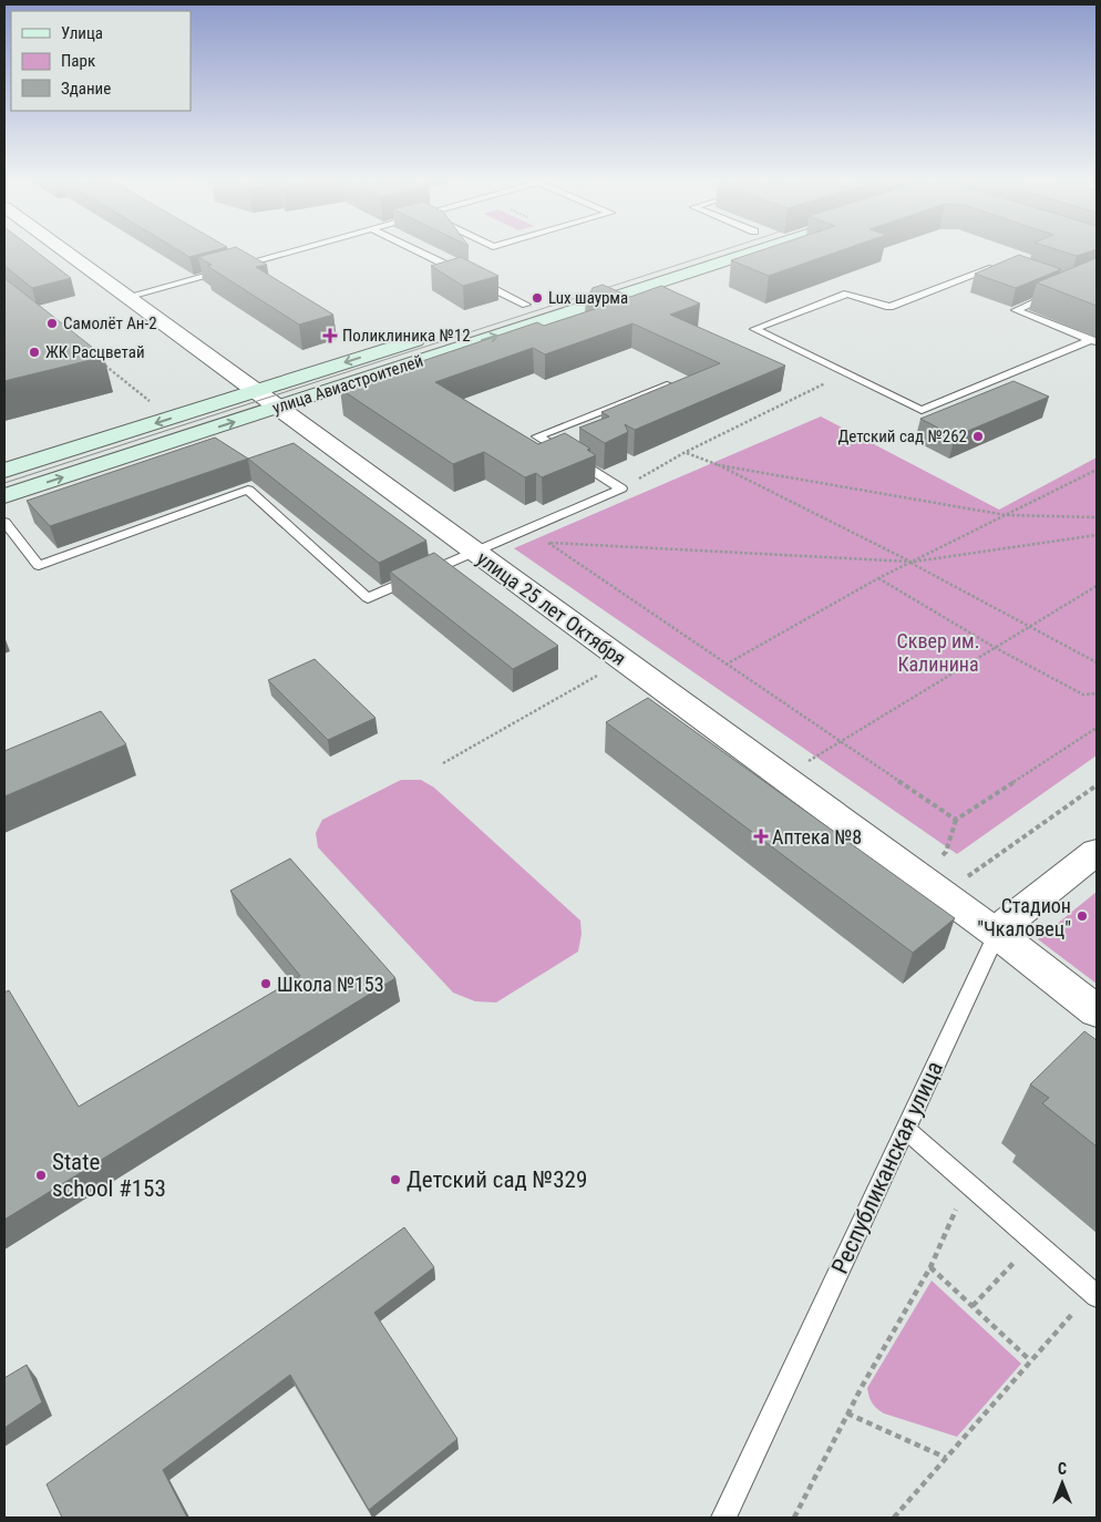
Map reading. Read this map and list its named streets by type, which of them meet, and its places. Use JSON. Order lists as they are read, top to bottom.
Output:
{
  "streets": {
    "main road": ["улица Авиастроителей"],
    "street": ["улица 25 лет Октября", "Республиканская улица"]
  },
  "crossings": [
    ["улица Авиастроителей", "улица 25 лет Октября"],
    ["улица 25 лет Октября", "Республиканская улица"]
  ],
  "parks": ["Сквер им. Калинина"],
  "places": {
    "other": [
      "Lux шаурма",
      "Самолёт Ан-2",
      "ЖК Расцветай",
      "Детский сад №262",
      "Стадион \"Чкаловец\"",
      "Школа №153",
      "State school #153",
      "Детский сад №329"
    ],
    "health": ["Поликлиника №12", "Аптека №8"]
  },
  "legend": ["Улица", "Парк", "Здание"],
  "north": "top"
}
